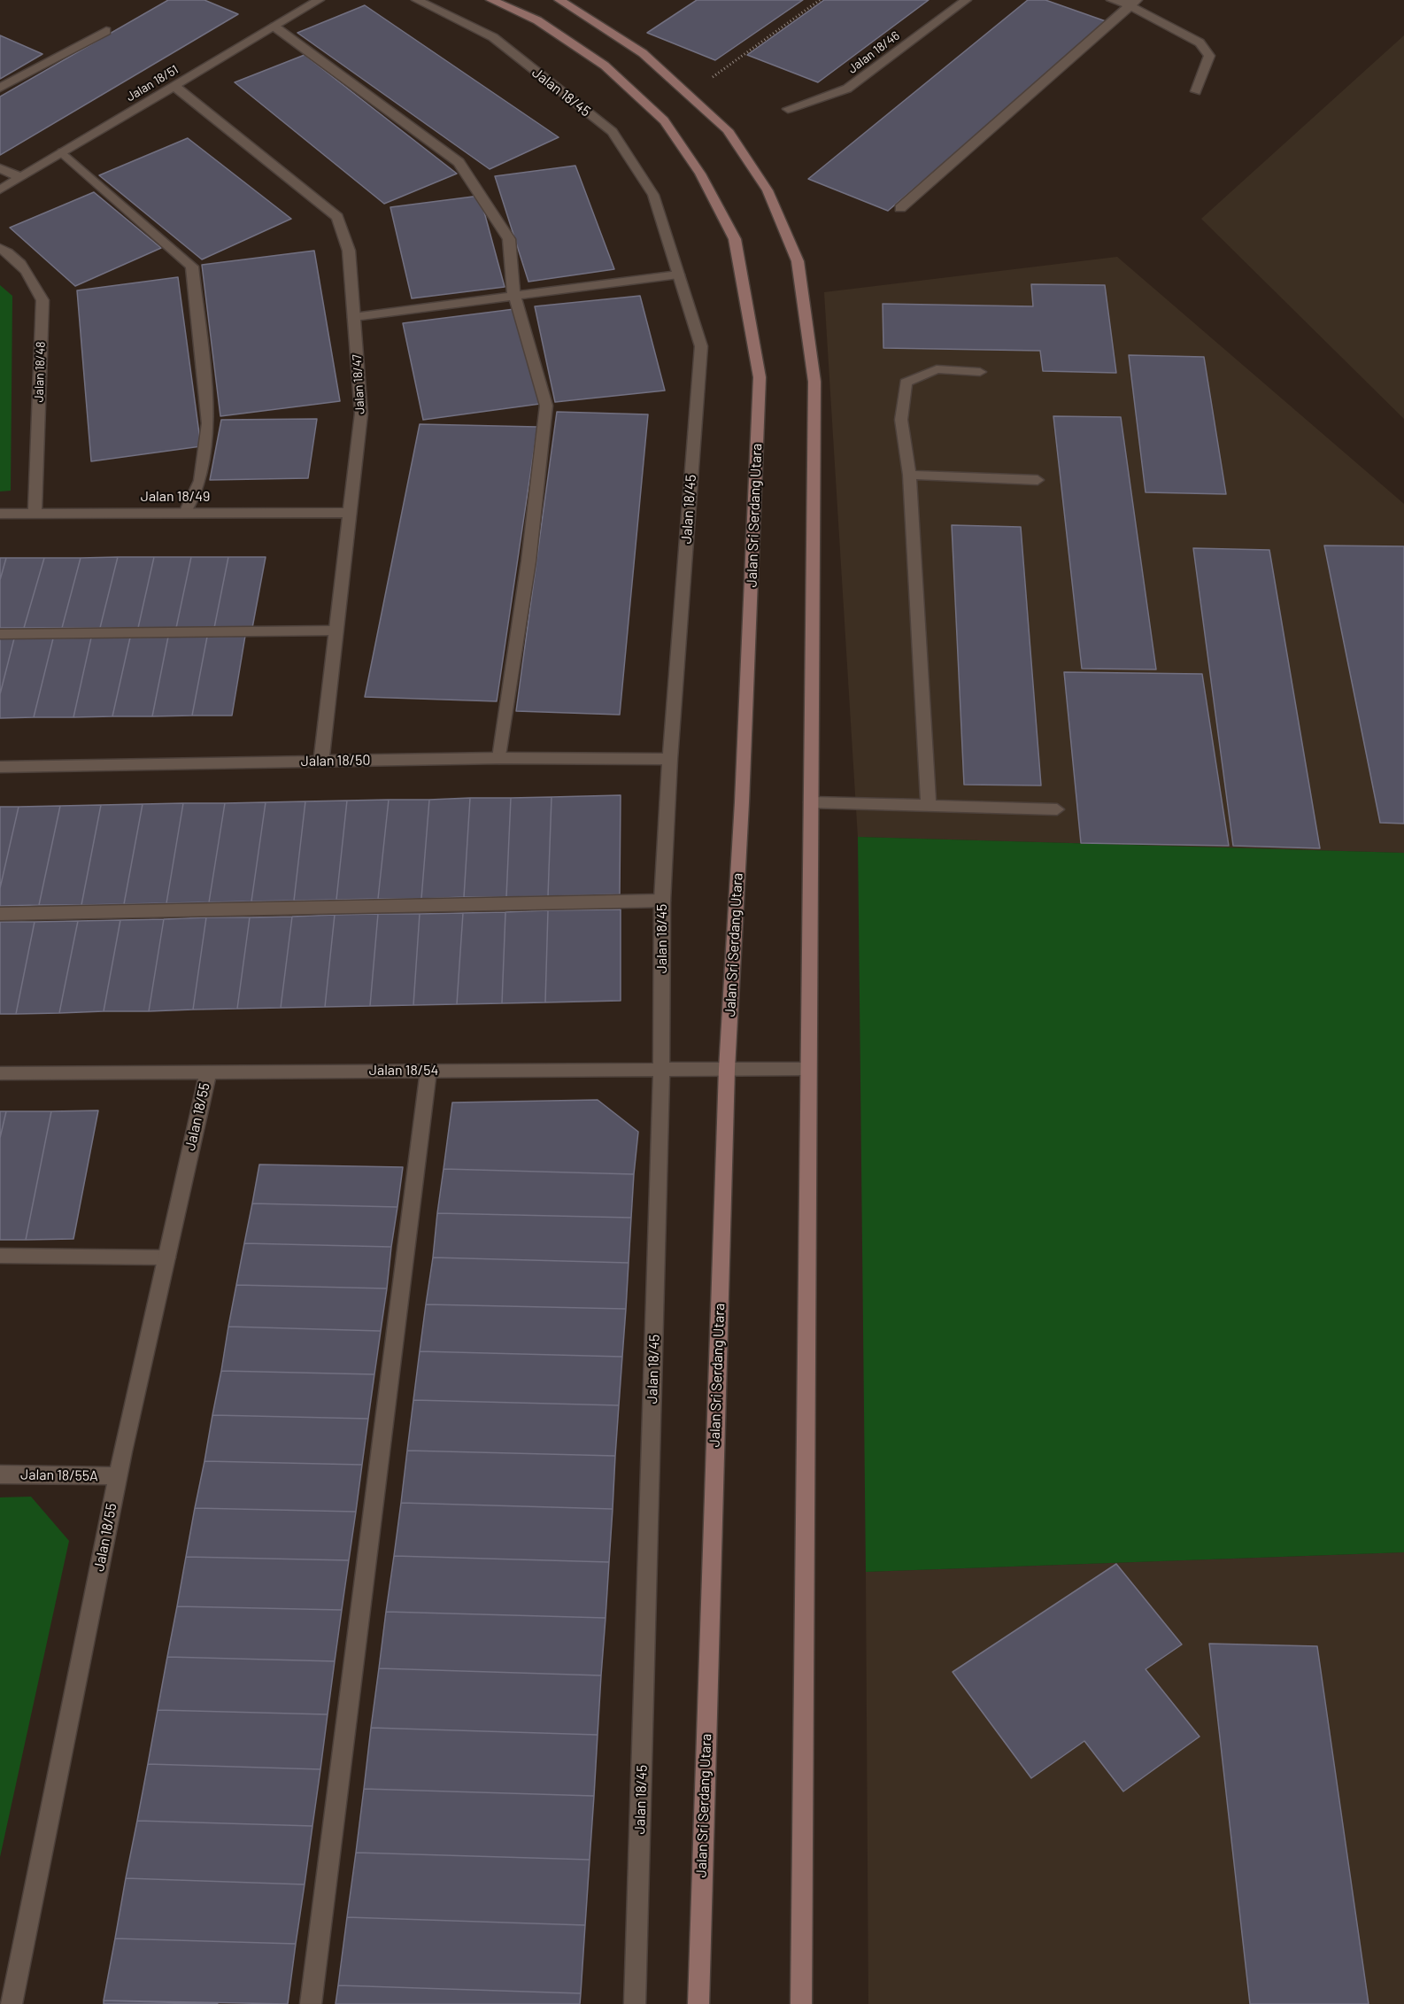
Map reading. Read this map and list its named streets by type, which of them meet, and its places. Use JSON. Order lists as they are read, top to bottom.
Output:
{
  "streets": {
    "street": [
      "Jalan 18/46",
      "Jalan 18/51",
      "Jalan 18/45",
      "Jalan 18/48",
      "Jalan 18/47",
      "Jalan 18/49",
      "Jalan Sri Serdang Utara",
      "Jalan 18/50",
      "Jalan 18/54",
      "Jalan 18/55",
      "Jalan 18/55A"
    ]
  },
  "crossings": [
    ["Jalan 18/51", "Jalan 18/47"],
    ["Jalan 18/45", "Jalan 18/50"],
    ["Jalan 18/45", "Jalan 18/54"],
    ["Jalan 18/48", "Jalan 18/49"],
    ["Jalan 18/47", "Jalan 18/49"],
    ["Jalan 18/47", "Jalan 18/50"],
    ["Jalan Sri Serdang Utara", "Jalan 18/54"],
    ["Jalan 18/54", "Jalan 18/55"],
    ["Jalan 18/55", "Jalan 18/55A"]
  ]
}
